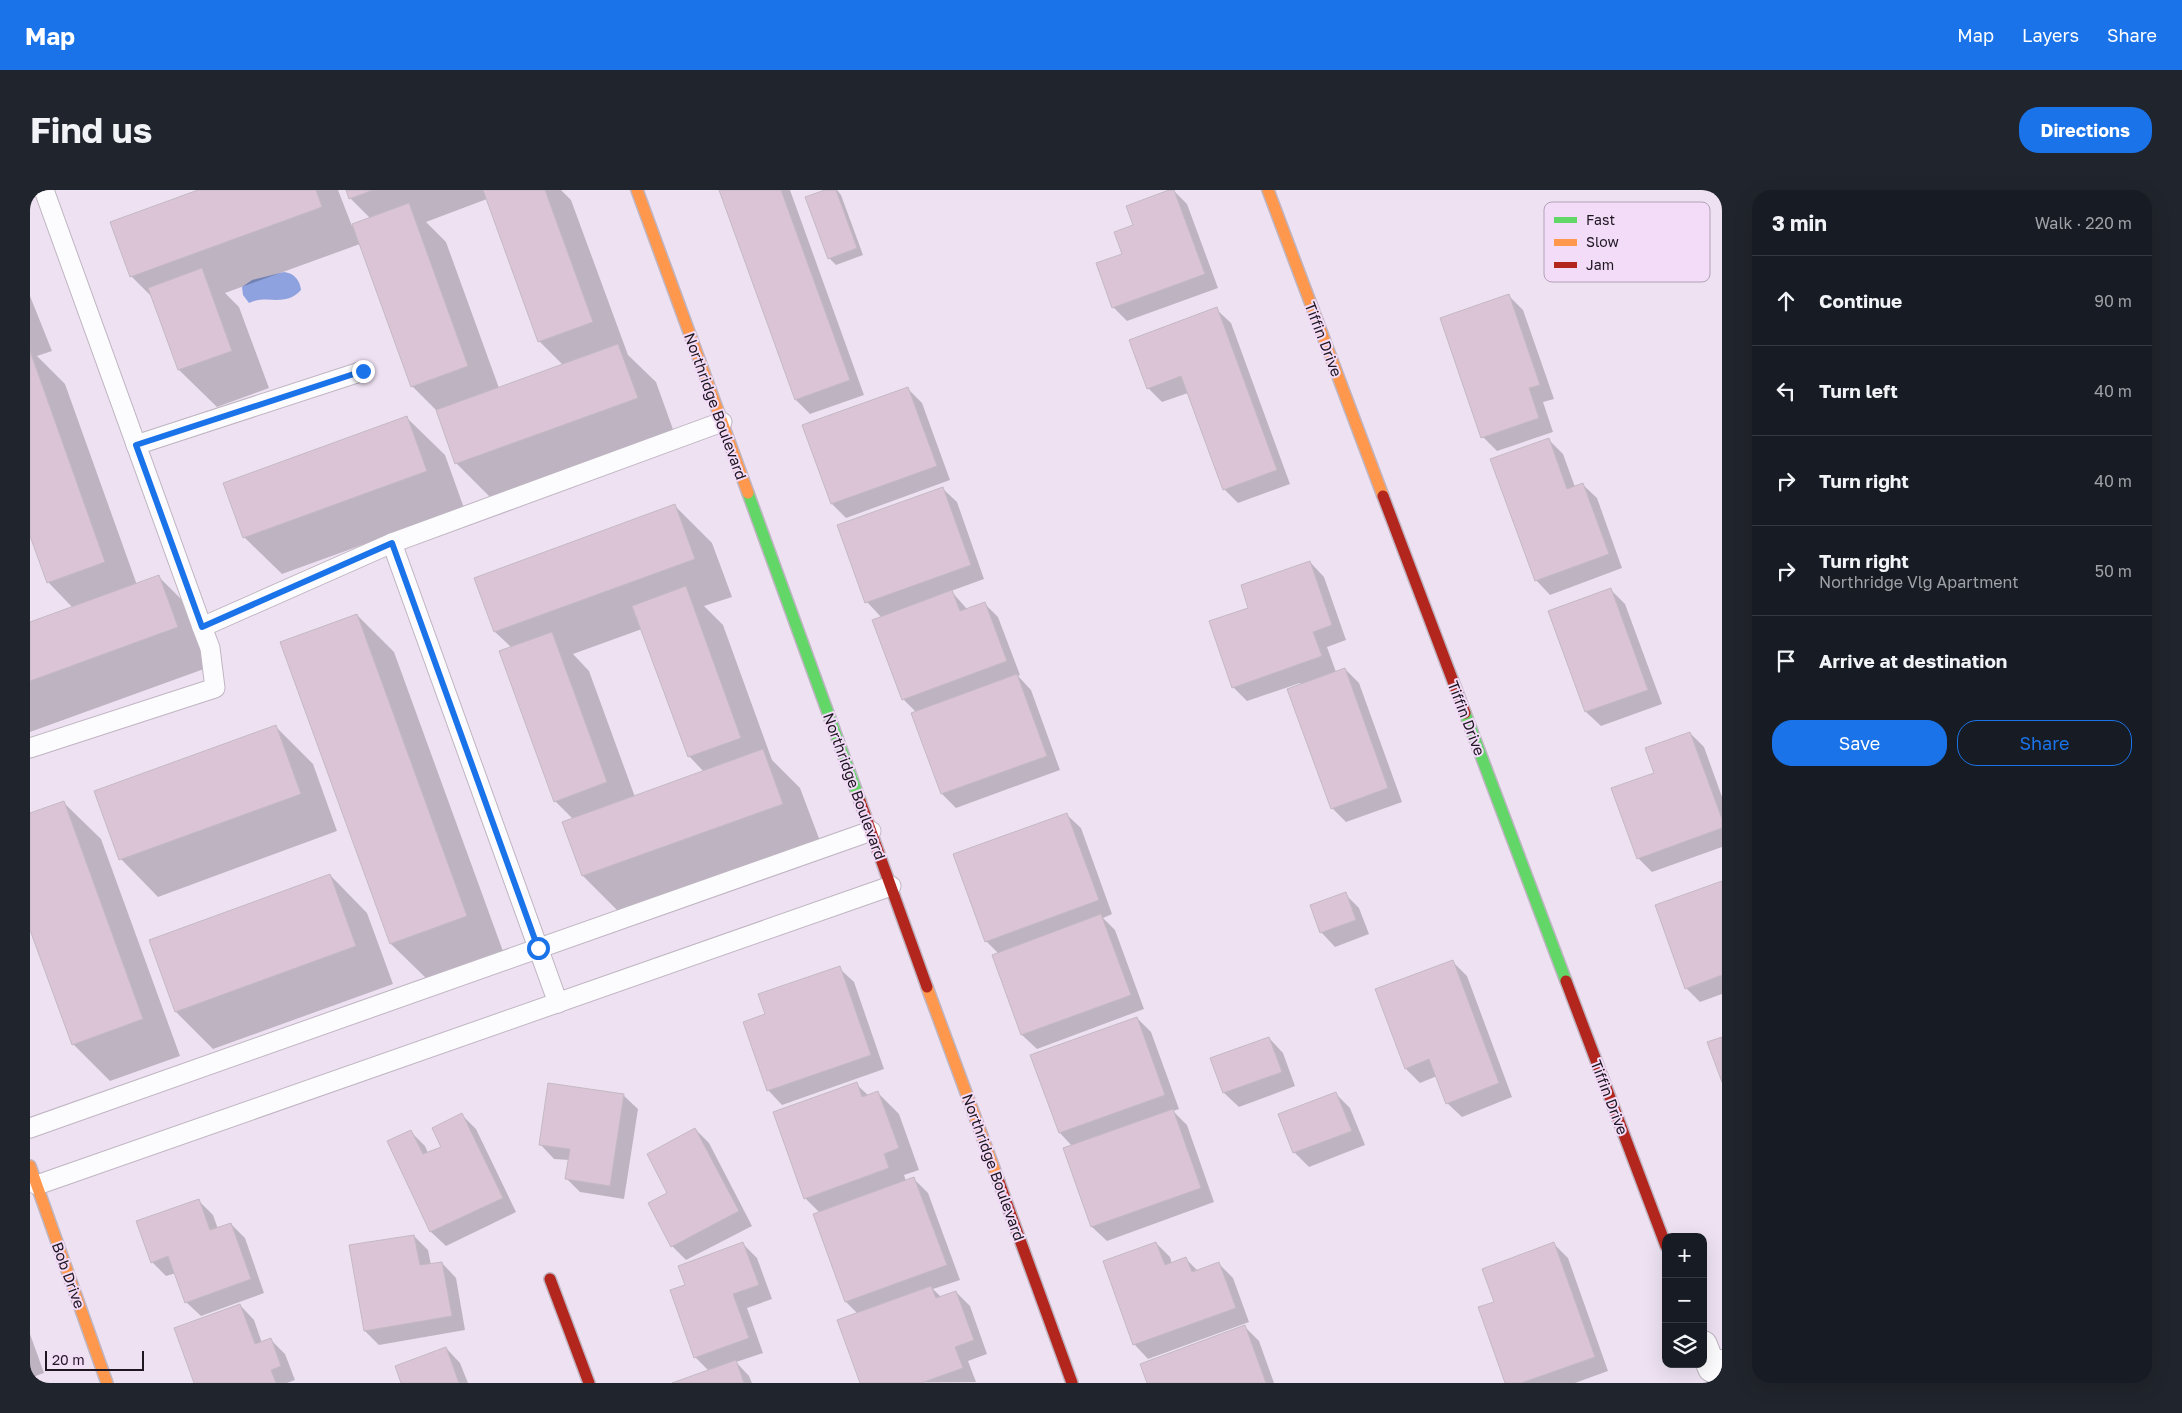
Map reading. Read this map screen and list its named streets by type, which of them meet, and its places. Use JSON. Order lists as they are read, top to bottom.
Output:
{
  "streets": {
    "street": ["Tiffin Drive", "Northridge Boulevard", "Bob Drive"]
  },
  "legend": ["Fast", "Slow", "Jam"],
  "scale_bar": "20 m",
  "page": {
    "header": "Map",
    "nav": ["Map", "Layers", "Share"],
    "buttons": [
      "Directions",
      ["Save", "Share"]
    ],
    "title": "Find us",
    "heading": ["3 min", "Walk · 220 m"],
    "list": [
      ["Continue", "90 m"],
      ["Turn left", "40 m"],
      ["Turn right", "40 m"],
      ["Turn right", "Northridge Vlg Apartment", "50 m"],
      "Arrive at destination"
    ],
    "map_buttons": ["+", "−"],
    "scale": "20 m"
  }
}
